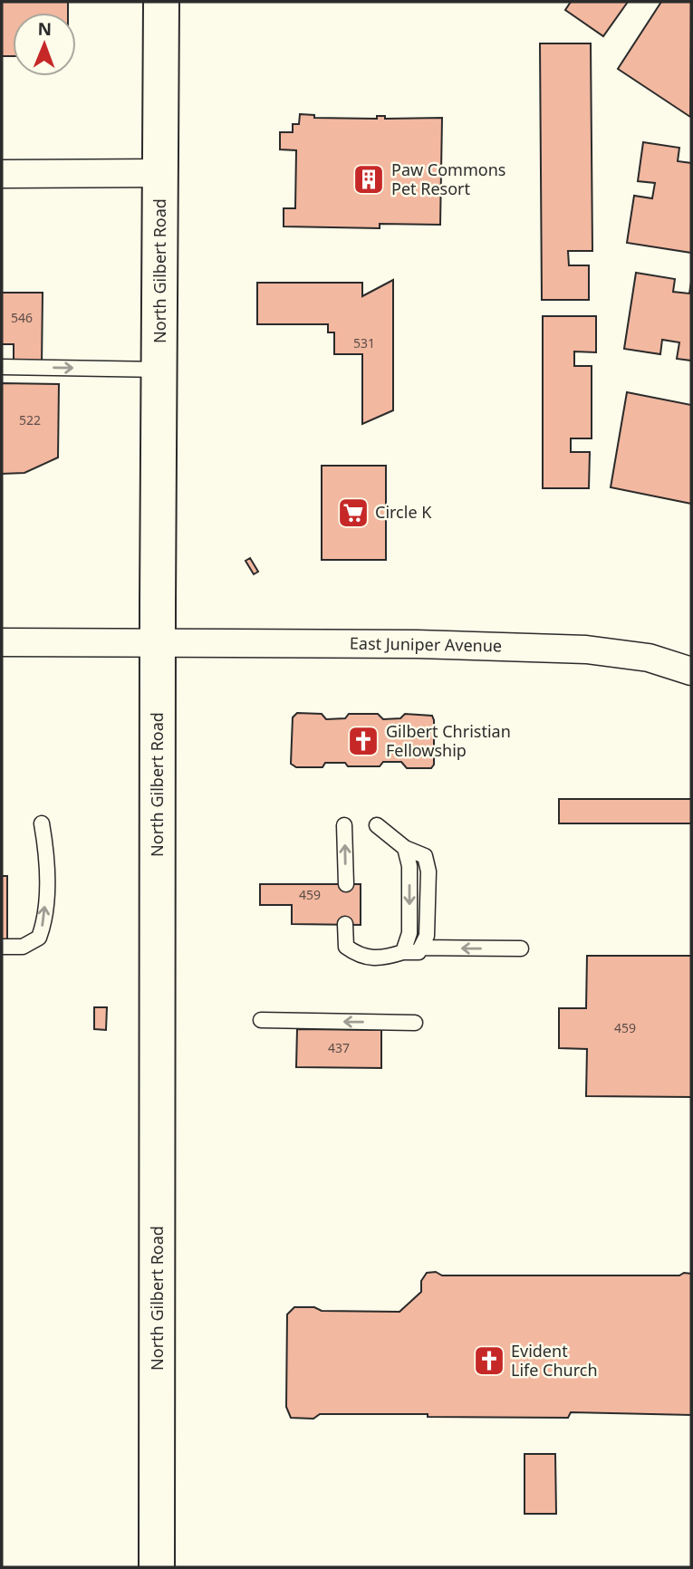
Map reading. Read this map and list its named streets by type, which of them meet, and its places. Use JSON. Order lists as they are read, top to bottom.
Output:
{
  "streets": {
    "main road": ["North Gilbert Road"],
    "street": ["East Juniper Avenue"]
  },
  "crossings": [
    ["North Gilbert Road", "East Juniper Avenue"]
  ],
  "places": {
    "building": ["Paw Commons Pet Resort"],
    "supermarket": ["Circle K"],
    "church": ["Gilbert Christian Fellowship", "Evident Life Church"]
  },
  "house_numbers": [
    "546",
    "531",
    "522",
    "459",
    "459",
    "437"
  ],
  "north": "top"
}
